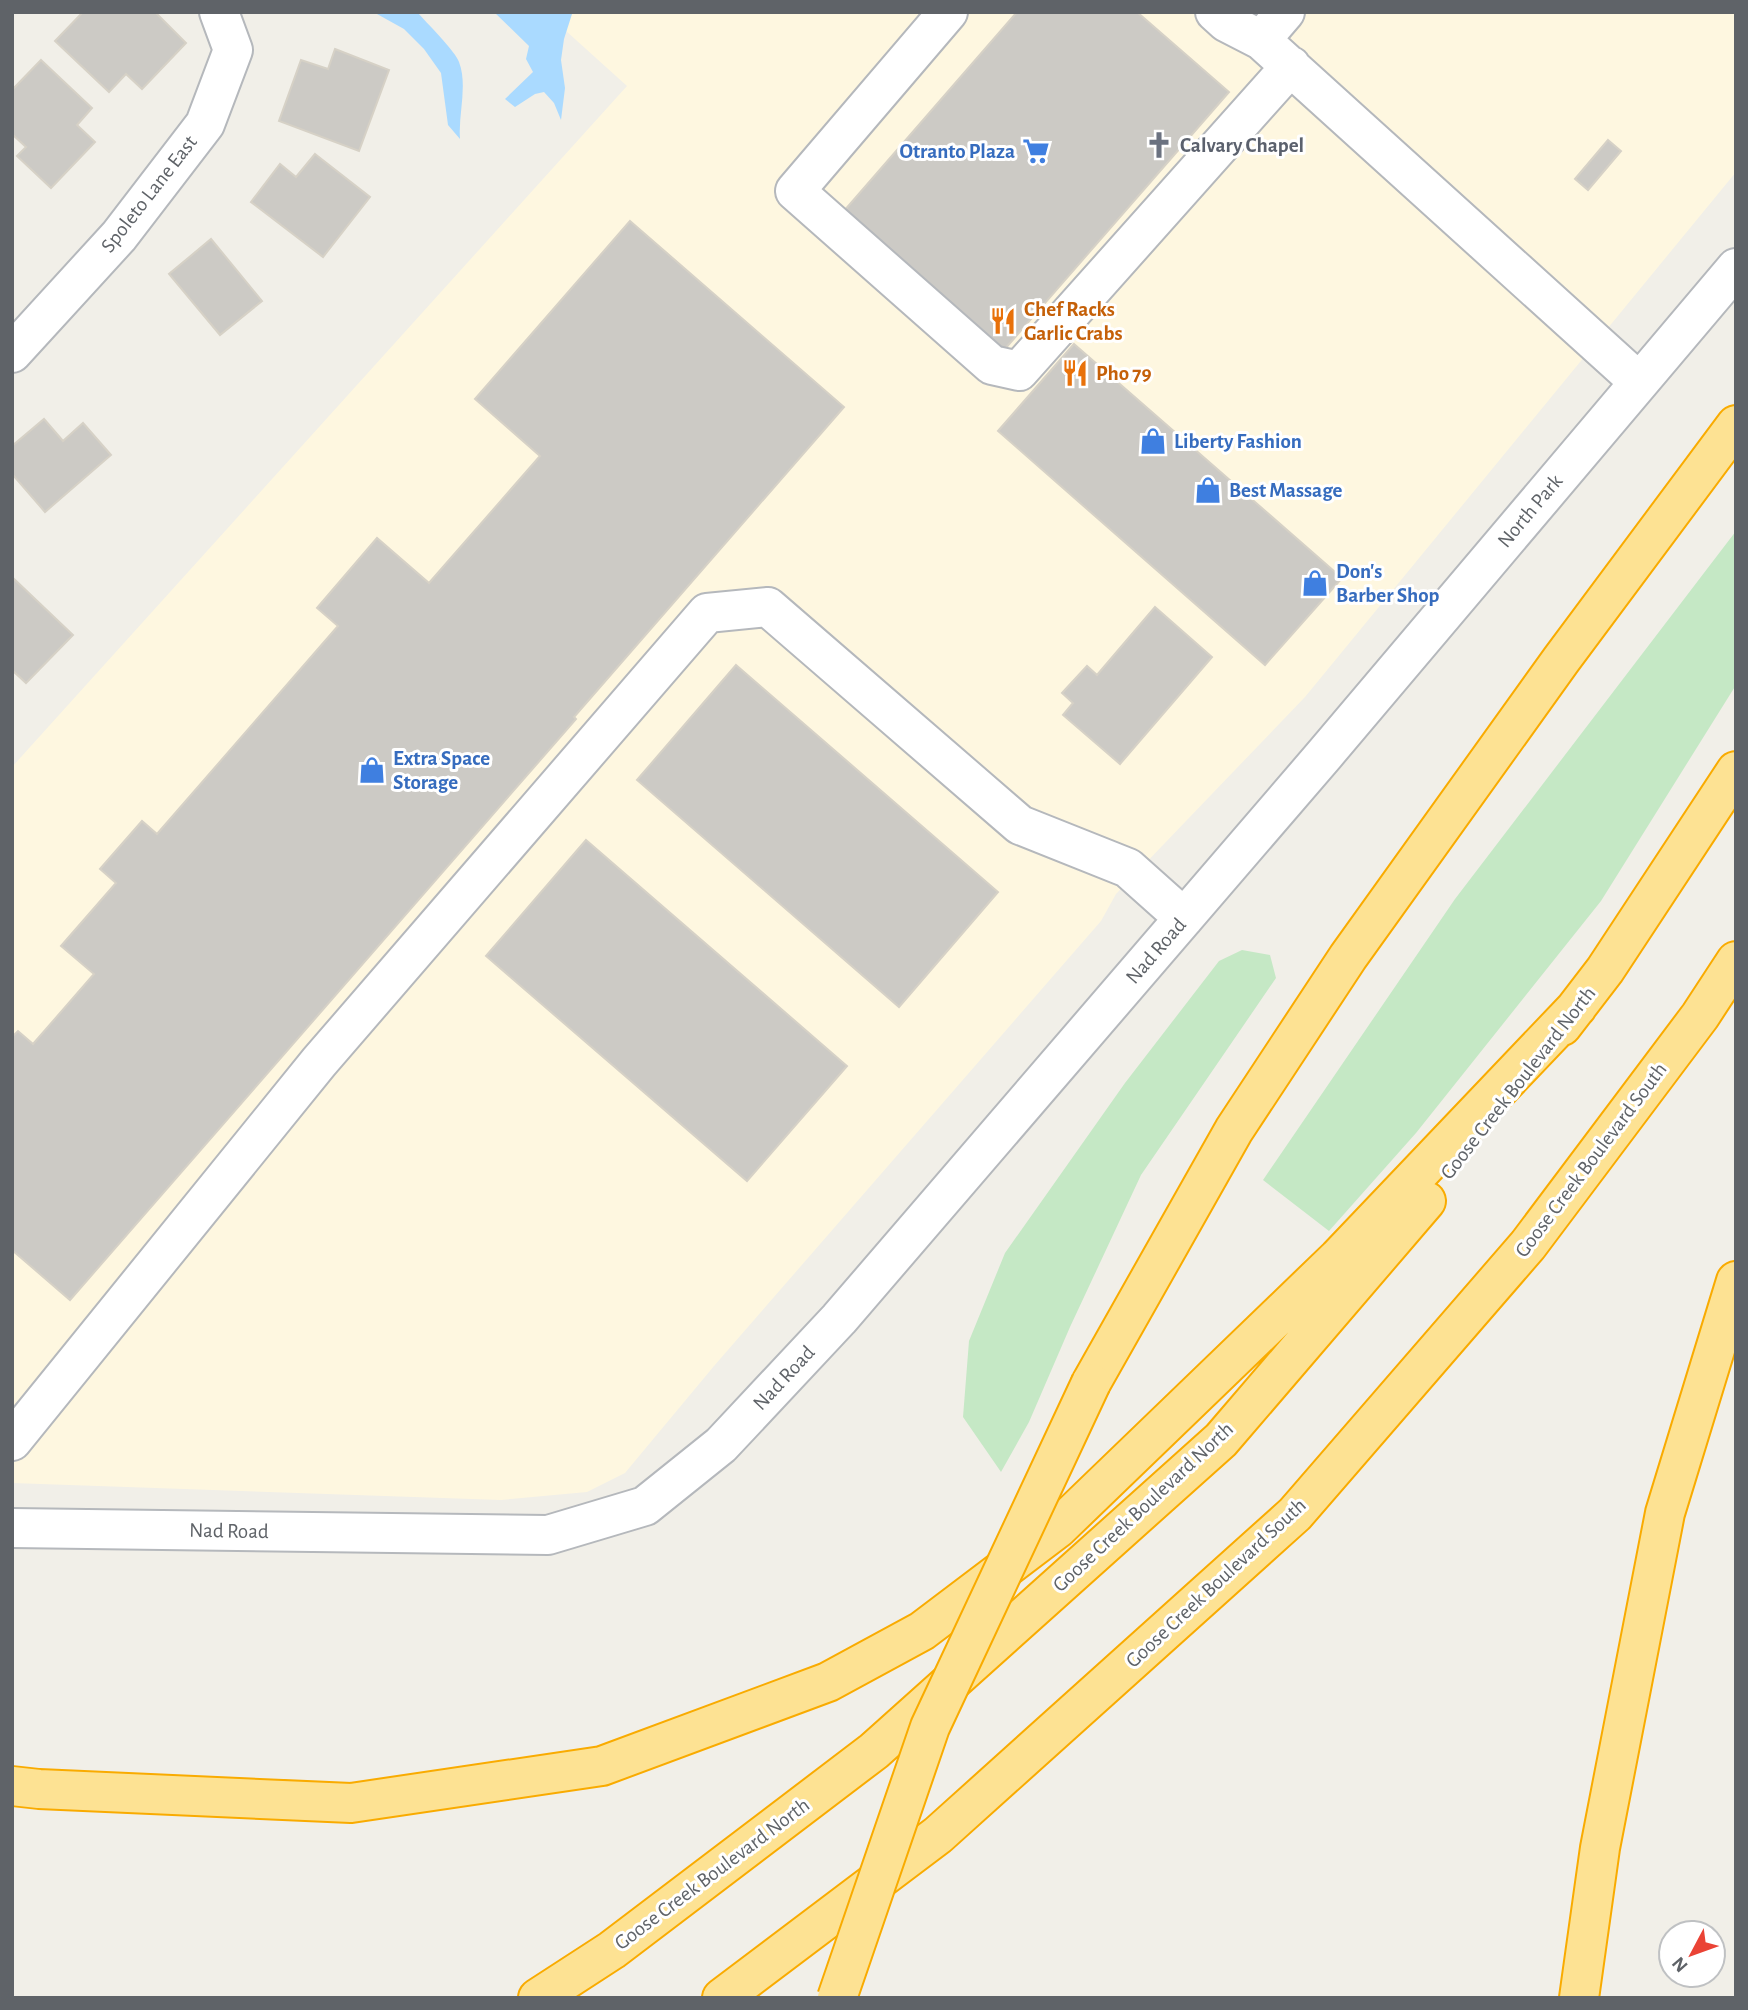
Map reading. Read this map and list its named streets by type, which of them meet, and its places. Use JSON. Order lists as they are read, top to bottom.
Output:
{
  "streets": {
    "highway": ["Goose Creek Boulevard North", "Goose Creek Boulevard South"],
    "street": ["Spoleto Lane East", "North Park", "Nad Road"]
  },
  "crossings": [
    ["North Park", "Nad Road"]
  ],
  "places": {
    "church": ["Calvary Chapel"],
    "supermarket": ["Otranto Plaza"],
    "restaurant": ["Chef Racks Garlic Crabs", "Pho 79"],
    "shop": [
      "Liberty Fashion",
      "Best Massage",
      "Don's Barber Shop",
      "Extra Space Storage"
    ]
  },
  "north": "bottom left"
}
